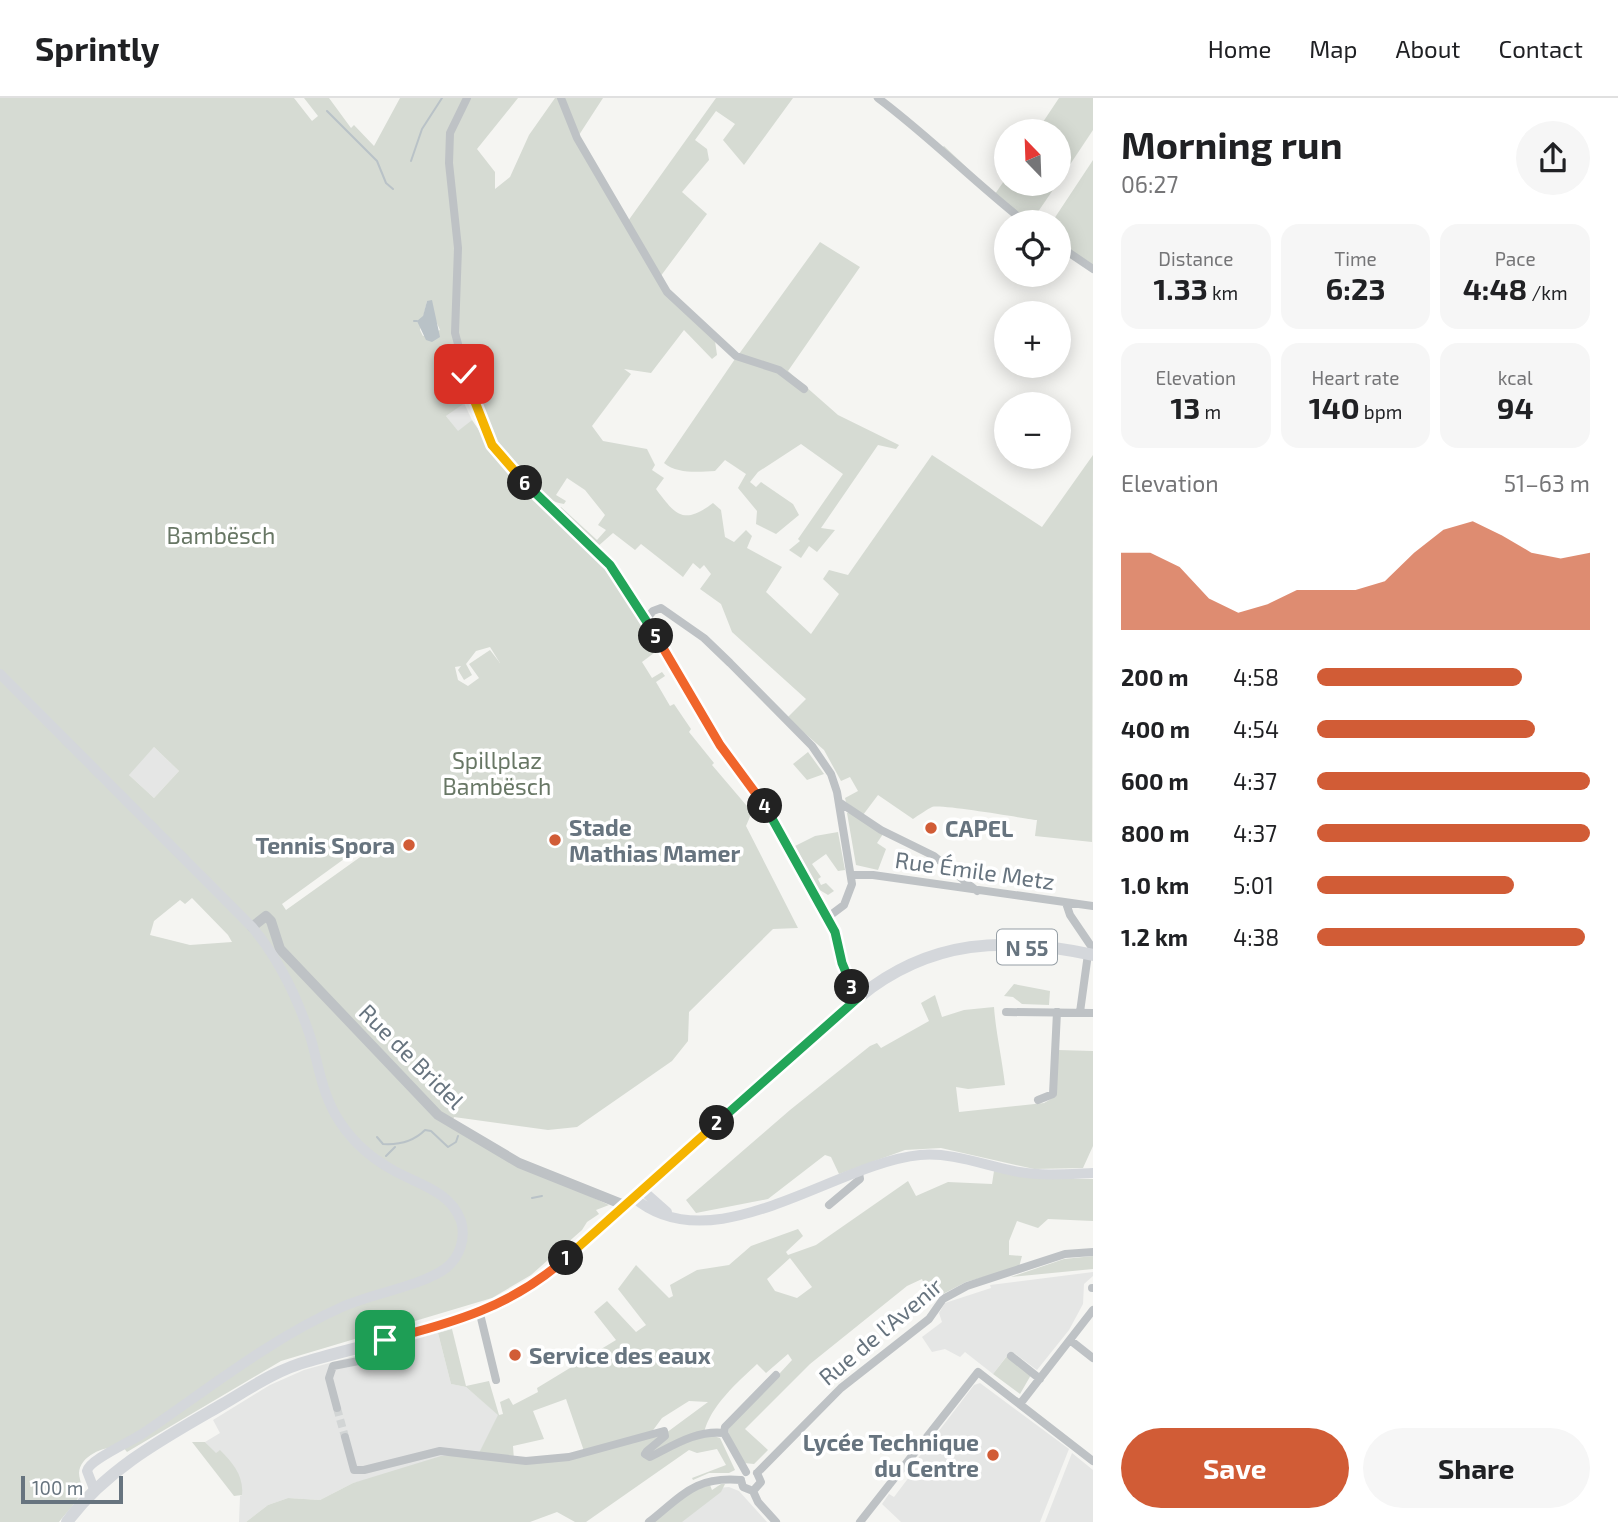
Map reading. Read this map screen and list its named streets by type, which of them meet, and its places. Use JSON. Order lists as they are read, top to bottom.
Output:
{
  "streets": {
    "main road": ["N 55"],
    "street": ["Rue Émile Metz", "Rue de Bridel", "Rue de l'Avenir"]
  },
  "crossings": [
    ["N 55", "Rue de Bridel"]
  ],
  "parks": ["Bambësch", "Spillplaz Bambësch"],
  "places": [
    "CAPEL",
    "Stade Mathias Mamer",
    "Tennis Spora",
    "Service des eaux",
    "Lycée Technique du Centre"
  ],
  "scale_bar": "100 m",
  "north": "top left",
  "page": {
    "header": "Sprintly",
    "nav": [
      "Home",
      "Map",
      "About",
      "Contact"
    ],
    "heading": ["Morning run", "06:27"],
    "map_buttons": ["+", "−"],
    "stats": [
      ["Distance", "1.33 km"],
      ["Time", "6:23"],
      ["Pace", "4:48 /km"],
      ["Elevation", "13 m"],
      ["Heart rate", "140 bpm"],
      ["kcal", "94"]
    ],
    "chart": ["Elevation", "51–63 m"],
    "pins": [
      "6",
      "5",
      "4",
      "3",
      "2",
      "1"
    ],
    "list": [
      {
        "name": "200 m",
        "note": "4:58"
      },
      {
        "name": "400 m",
        "note": "4:54"
      },
      {
        "name": "600 m",
        "note": "4:37"
      },
      {
        "name": "800 m",
        "note": "4:37"
      },
      {
        "name": "1.0 km",
        "note": "5:01"
      },
      {
        "name": "1.2 km",
        "note": "4:38"
      }
    ],
    "buttons": ["Save", "Share"],
    "scale": "100 m"
  }
}
